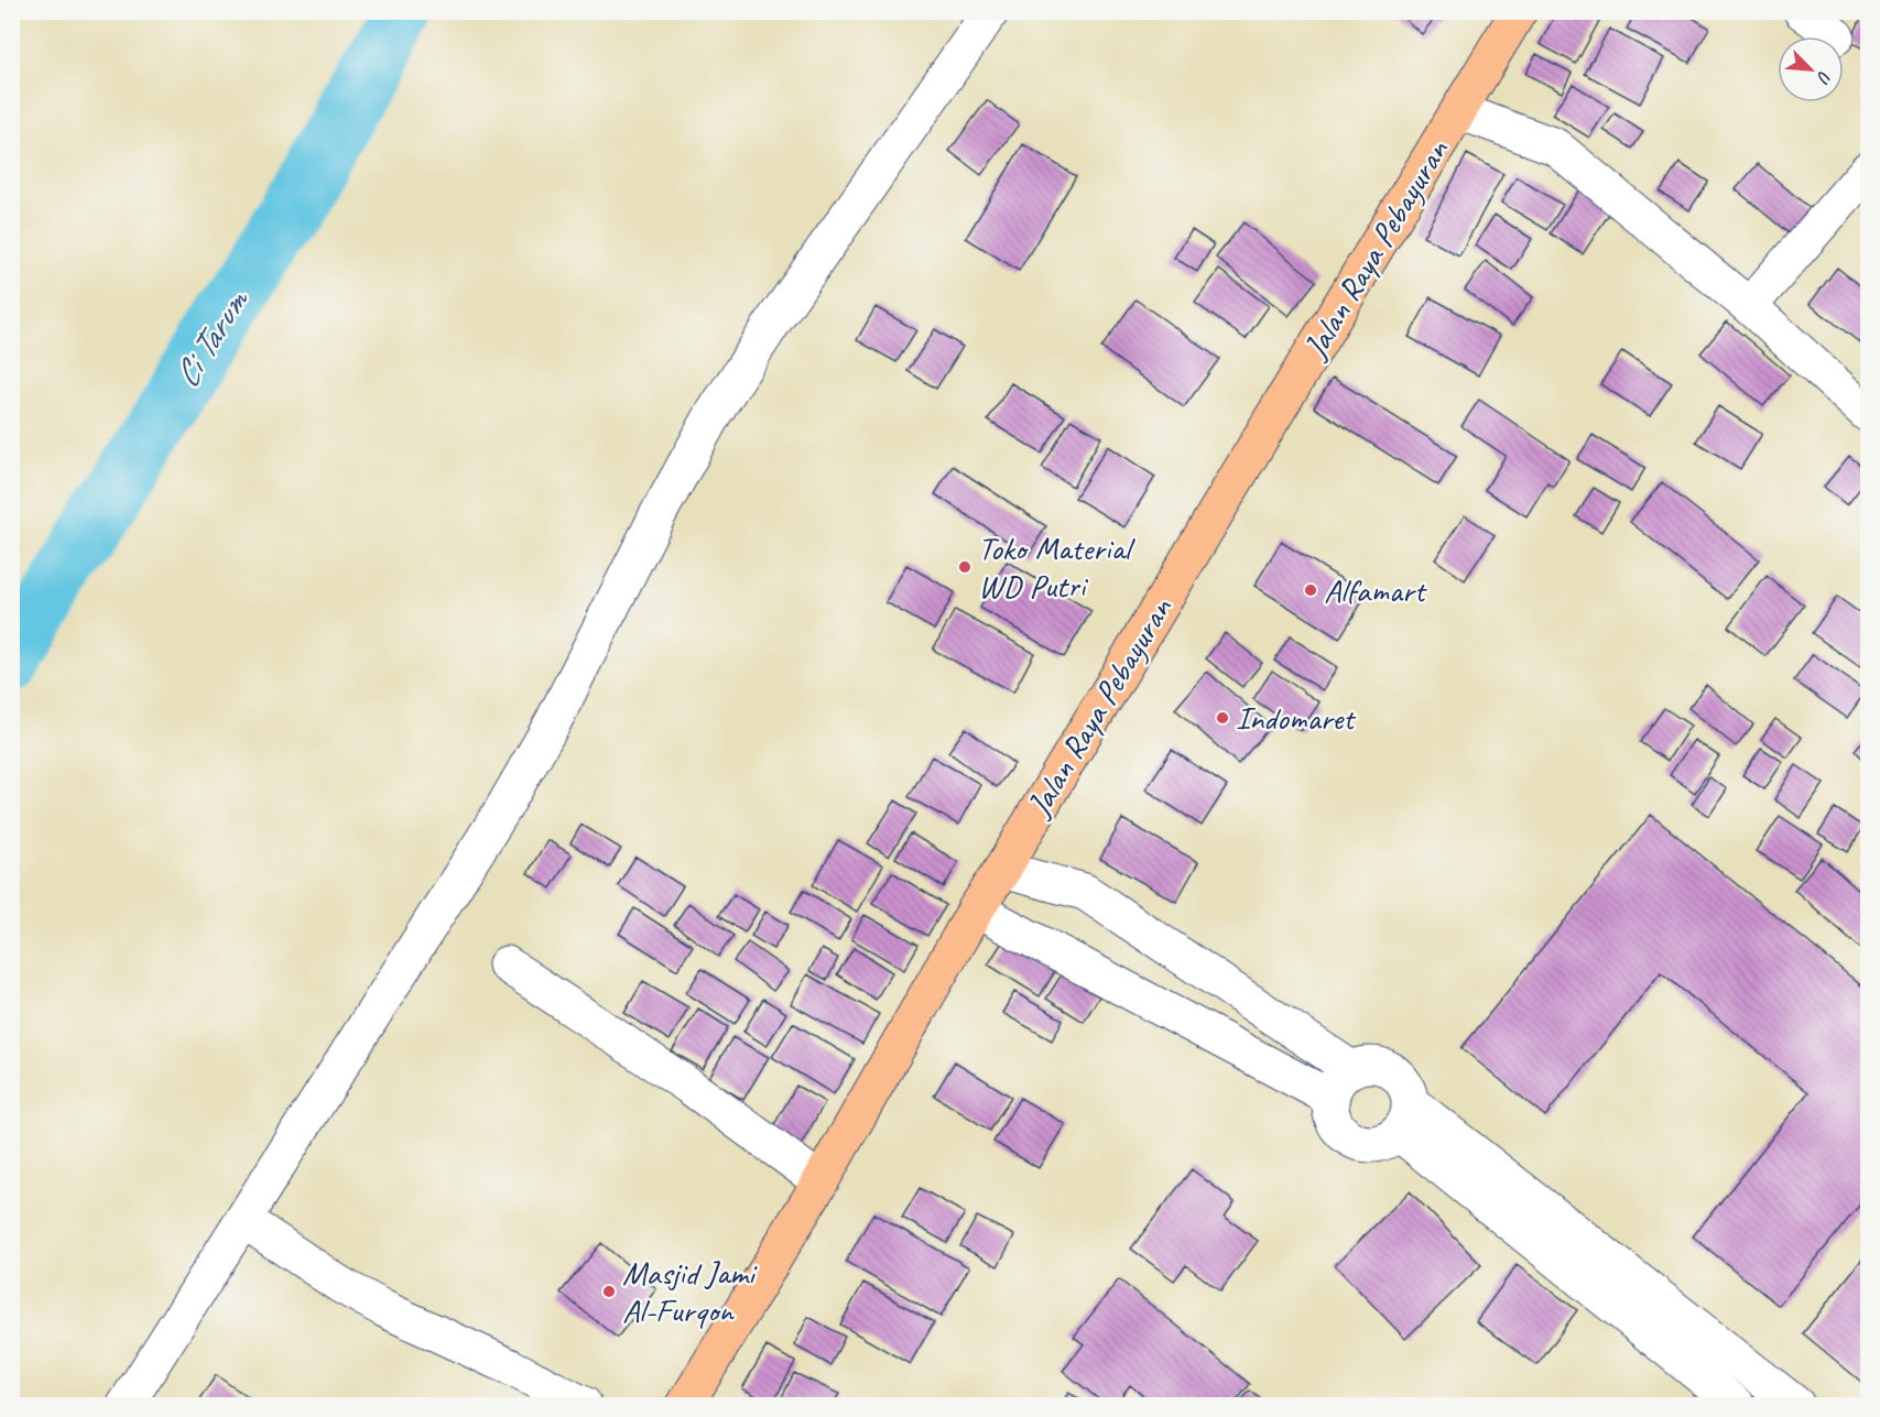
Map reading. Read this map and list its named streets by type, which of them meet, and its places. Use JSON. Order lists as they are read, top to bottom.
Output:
{
  "streets": {
    "main road": ["Jalan Raya Pebayuran"]
  },
  "water": ["Ci Tarum"],
  "places": [
    "Toko Material WD Putri",
    "Alfamart",
    "Indomaret",
    "Masjid Jami Al-Furqon"
  ],
  "north": "bottom right"
}
